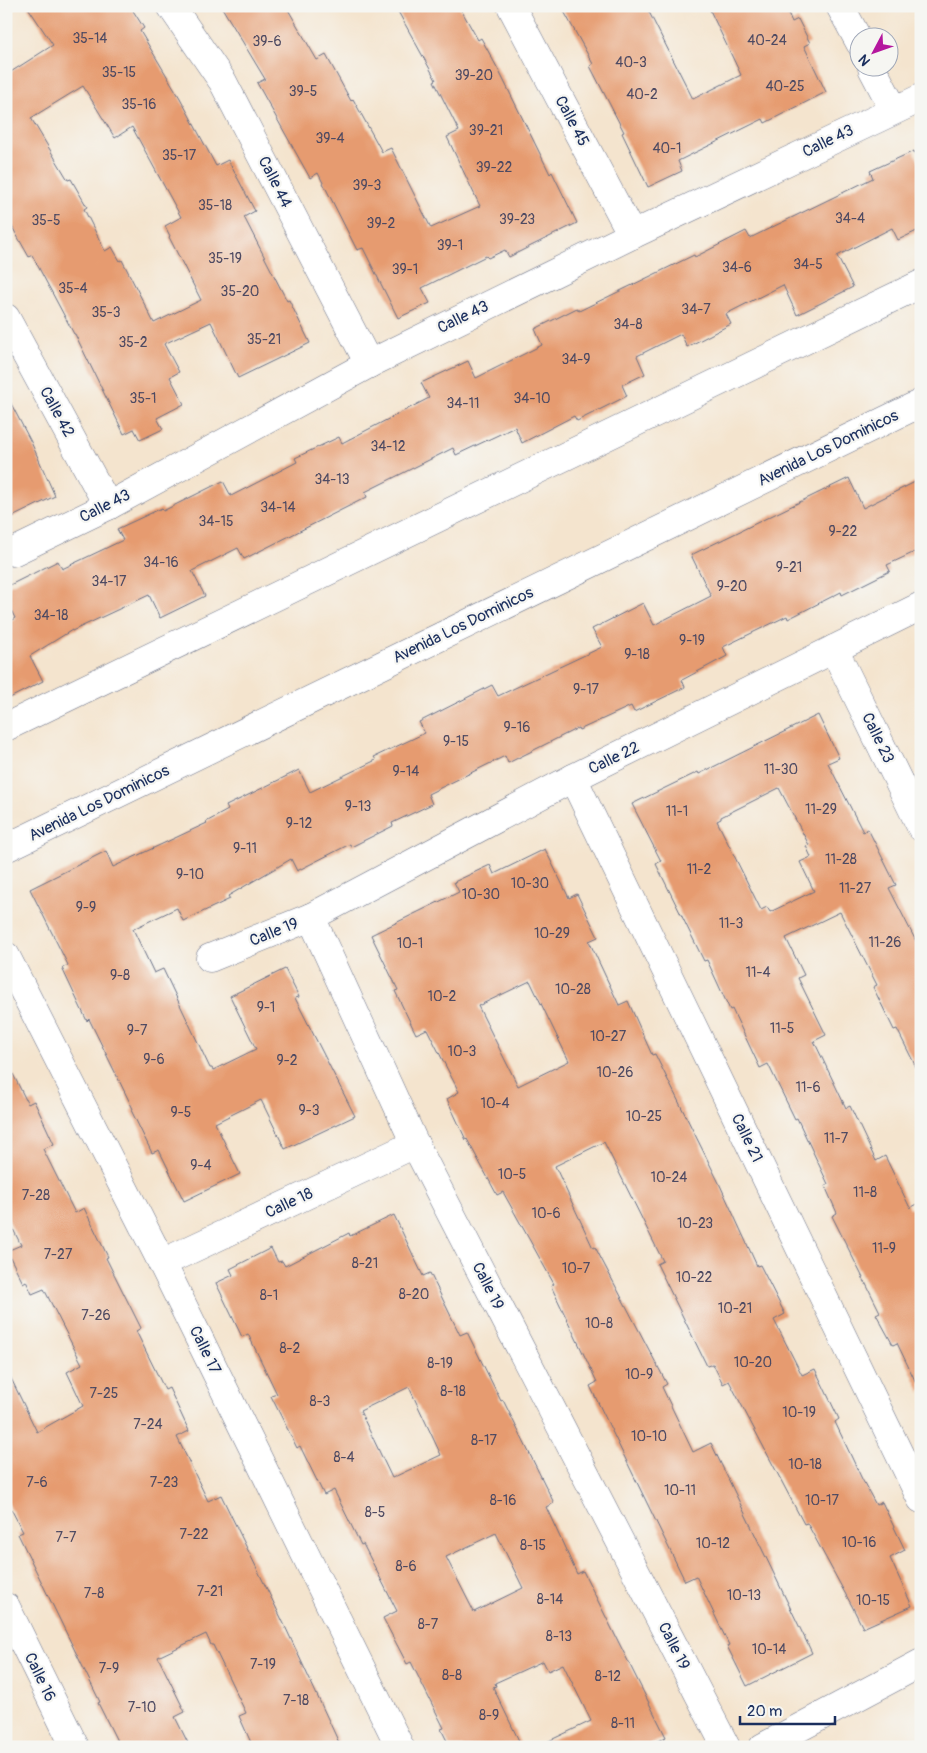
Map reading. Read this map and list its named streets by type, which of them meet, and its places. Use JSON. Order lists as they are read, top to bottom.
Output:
{
  "streets": {
    "street": [
      "Calle 45",
      "Calle 43",
      "Calle 44",
      "Calle 42",
      "Avenida Los Dominicos",
      "Calle 23",
      "Calle 22",
      "Calle 19",
      "Calle 21",
      "Calle 18",
      "Calle 17",
      "Calle 16"
    ]
  },
  "crossings": [
    ["Calle 45", "Calle 43"],
    ["Calle 43", "Calle 44"],
    ["Calle 43", "Calle 42"],
    ["Calle 23", "Calle 22"],
    ["Calle 22", "Calle 19"],
    ["Calle 22", "Calle 21"],
    ["Calle 19", "Calle 18"],
    ["Calle 18", "Calle 17"]
  ],
  "house_numbers": [
    "35-14",
    "40-24",
    "39-6",
    "40-3",
    "35-15",
    "39-20",
    "40-25",
    "39-5",
    "40-2",
    "35-16",
    "39-21",
    "39-4",
    "40-1",
    "35-17",
    "39-22",
    "39-3",
    "35-18",
    "34-4",
    "39-23",
    "35-5",
    "39-2",
    "39-1",
    "35-19",
    "34-5",
    "34-6",
    "39-1",
    "35-4",
    "35-20",
    "34-7",
    "35-3",
    "34-8",
    "35-21",
    "35-2",
    "34-9",
    "35-1",
    "34-10",
    "34-11",
    "34-12",
    "34-13",
    "34-14",
    "34-15",
    "9-22",
    "34-16",
    "9-21",
    "34-17",
    "9-20",
    "34-18",
    "9-19",
    "9-18",
    "9-17",
    "9-16",
    "9-15",
    "11-30",
    "9-14",
    "9-13",
    "11-29",
    "11-1",
    "9-12",
    "9-11",
    "11-28",
    "11-2",
    "9-10",
    "10-30",
    "11-27",
    "10-30",
    "9-9",
    "11-3",
    "10-29",
    "11-26",
    "10-1",
    "11-4",
    "9-8",
    "10-28",
    "10-2",
    "9-1",
    "11-5",
    "9-7",
    "10-27",
    "10-3",
    "9-6",
    "9-2",
    "10-26",
    "11-6",
    "10-4",
    "9-3",
    "9-5",
    "10-25",
    "11-7",
    "9-4",
    "10-5",
    "10-24",
    "11-8",
    "7-28",
    "10-6",
    "10-23",
    "11-9",
    "7-27",
    "8-21",
    "10-7",
    "10-22",
    "8-20",
    "8-1",
    "10-21",
    "7-26",
    "10-8",
    "8-2",
    "10-20",
    "8-19",
    "10-9",
    "8-18",
    "7-25",
    "8-3",
    "10-19",
    "7-24",
    "10-10",
    "8-17",
    "8-4",
    "10-18",
    "7-6",
    "7-23",
    "10-11",
    "8-16",
    "10-17",
    "8-5",
    "7-22",
    "7-7",
    "10-16",
    "10-12",
    "8-15",
    "8-6",
    "7-21",
    "7-8",
    "10-13",
    "8-14",
    "10-15",
    "8-7",
    "8-13",
    "10-14",
    "7-19",
    "7-9",
    "8-8",
    "8-12",
    "7-18",
    "7-10",
    "8-9",
    "8-11"
  ],
  "scale_bar": "20 m",
  "north": "bottom left"
}
